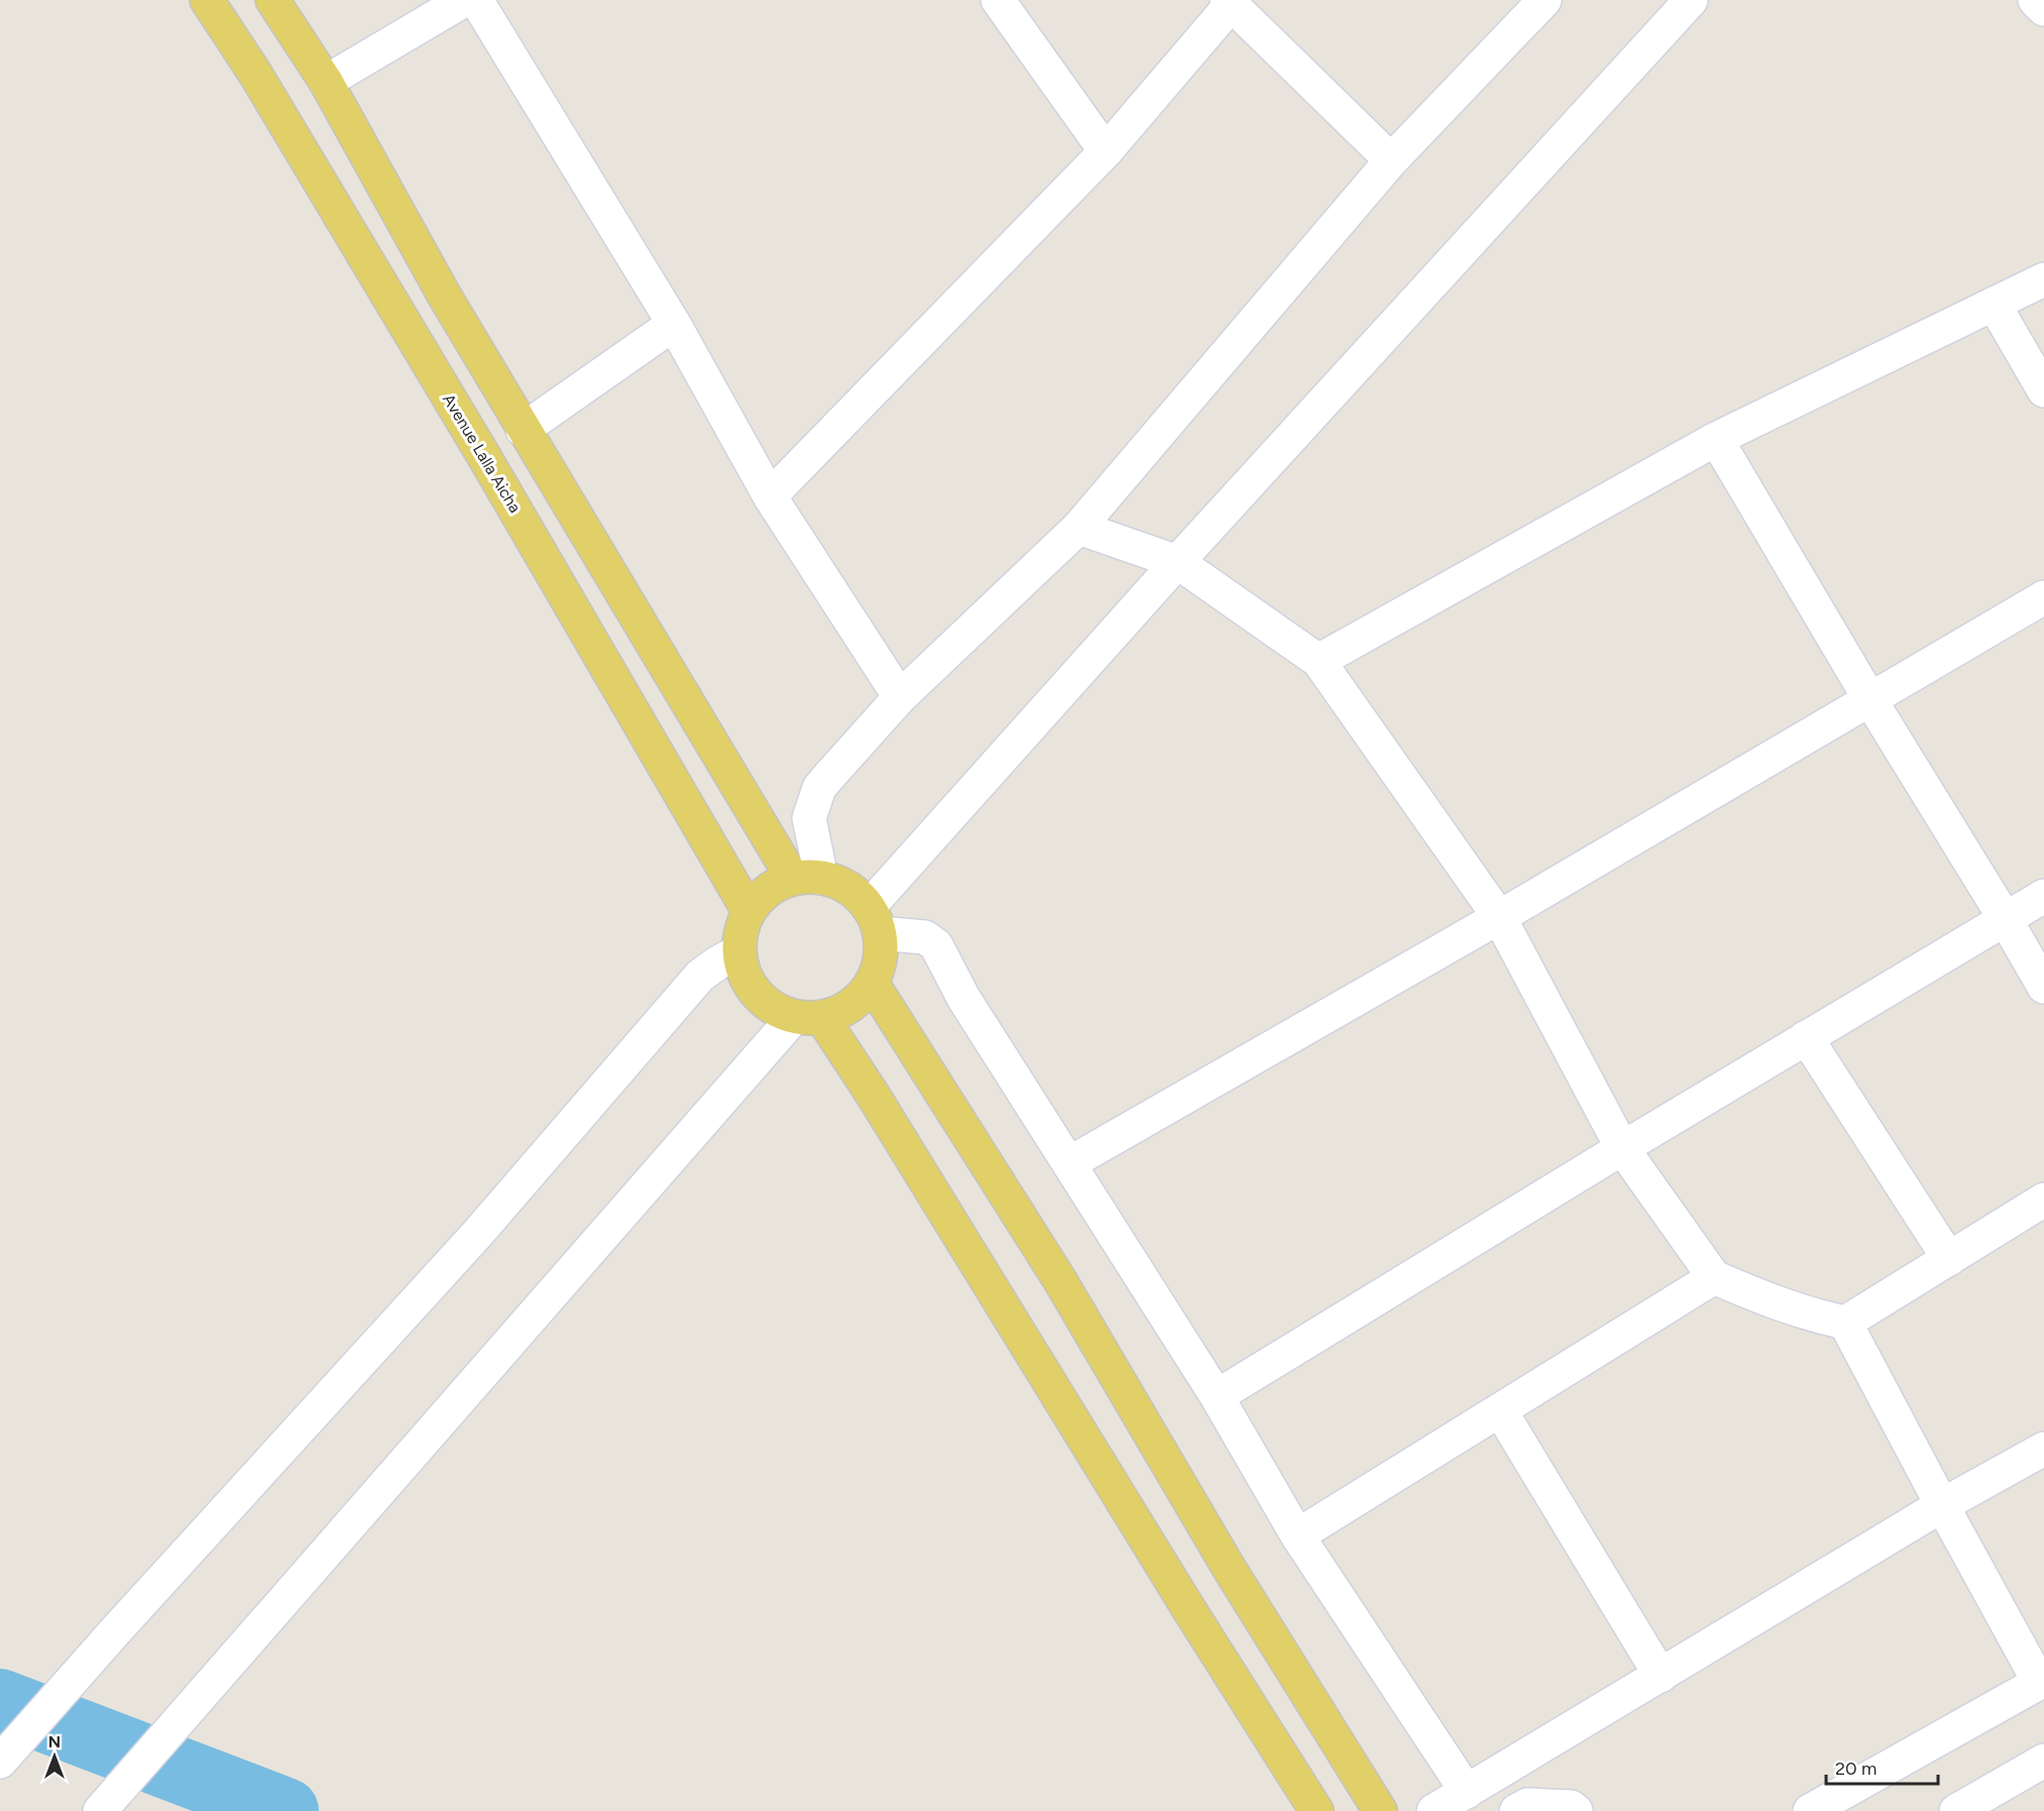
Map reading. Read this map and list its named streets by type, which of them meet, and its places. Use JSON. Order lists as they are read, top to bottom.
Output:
{
  "streets": {
    "main road": ["Avenue Lalla Aicha"]
  },
  "scale_bar": "20 m",
  "north": "top"
}
